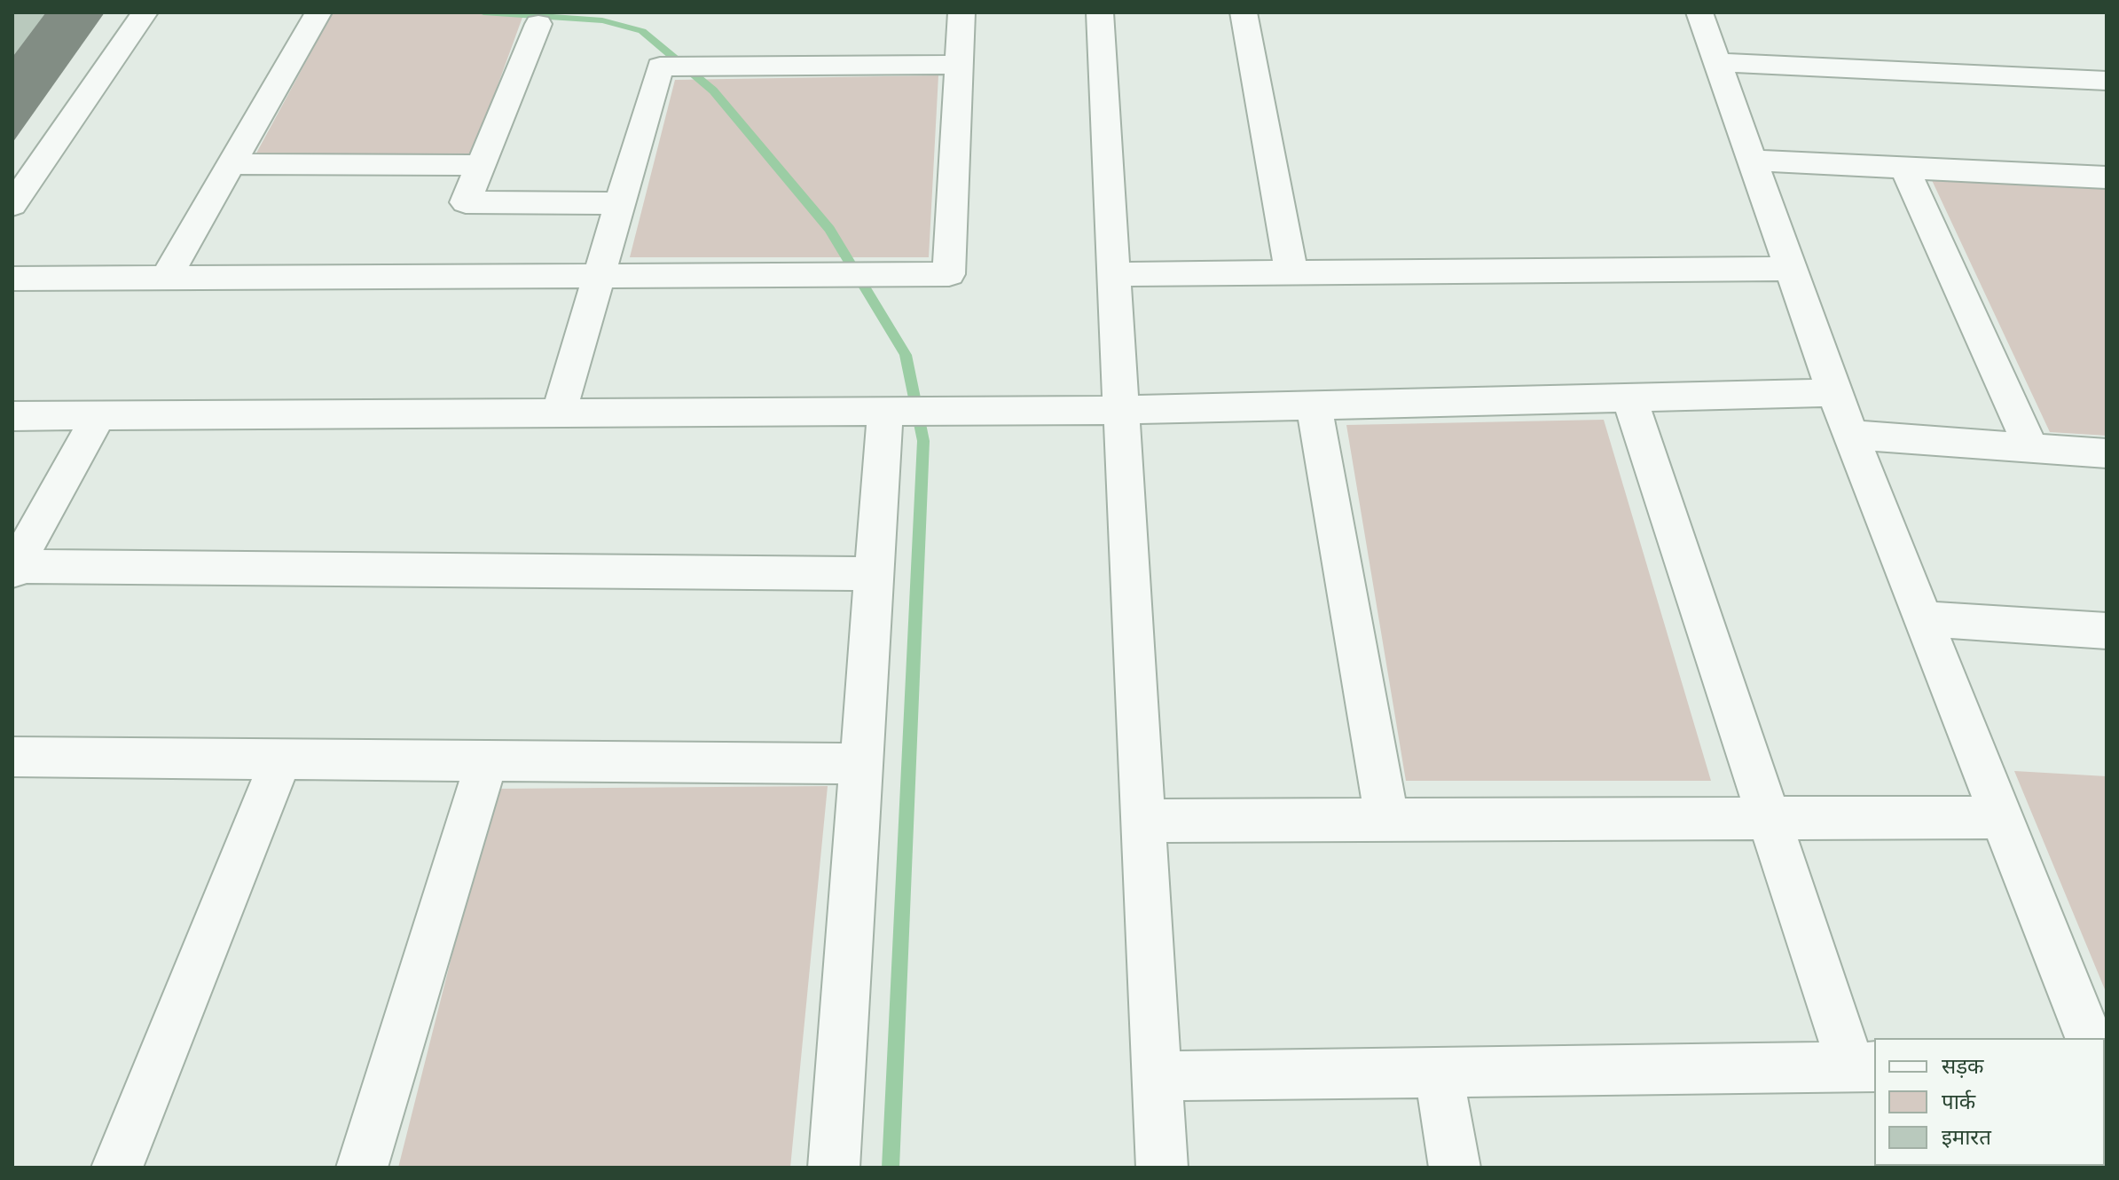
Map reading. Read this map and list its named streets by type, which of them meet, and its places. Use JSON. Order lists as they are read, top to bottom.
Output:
{
  "legend": ["सड़क", "पार्क", "इमारत"]
}
